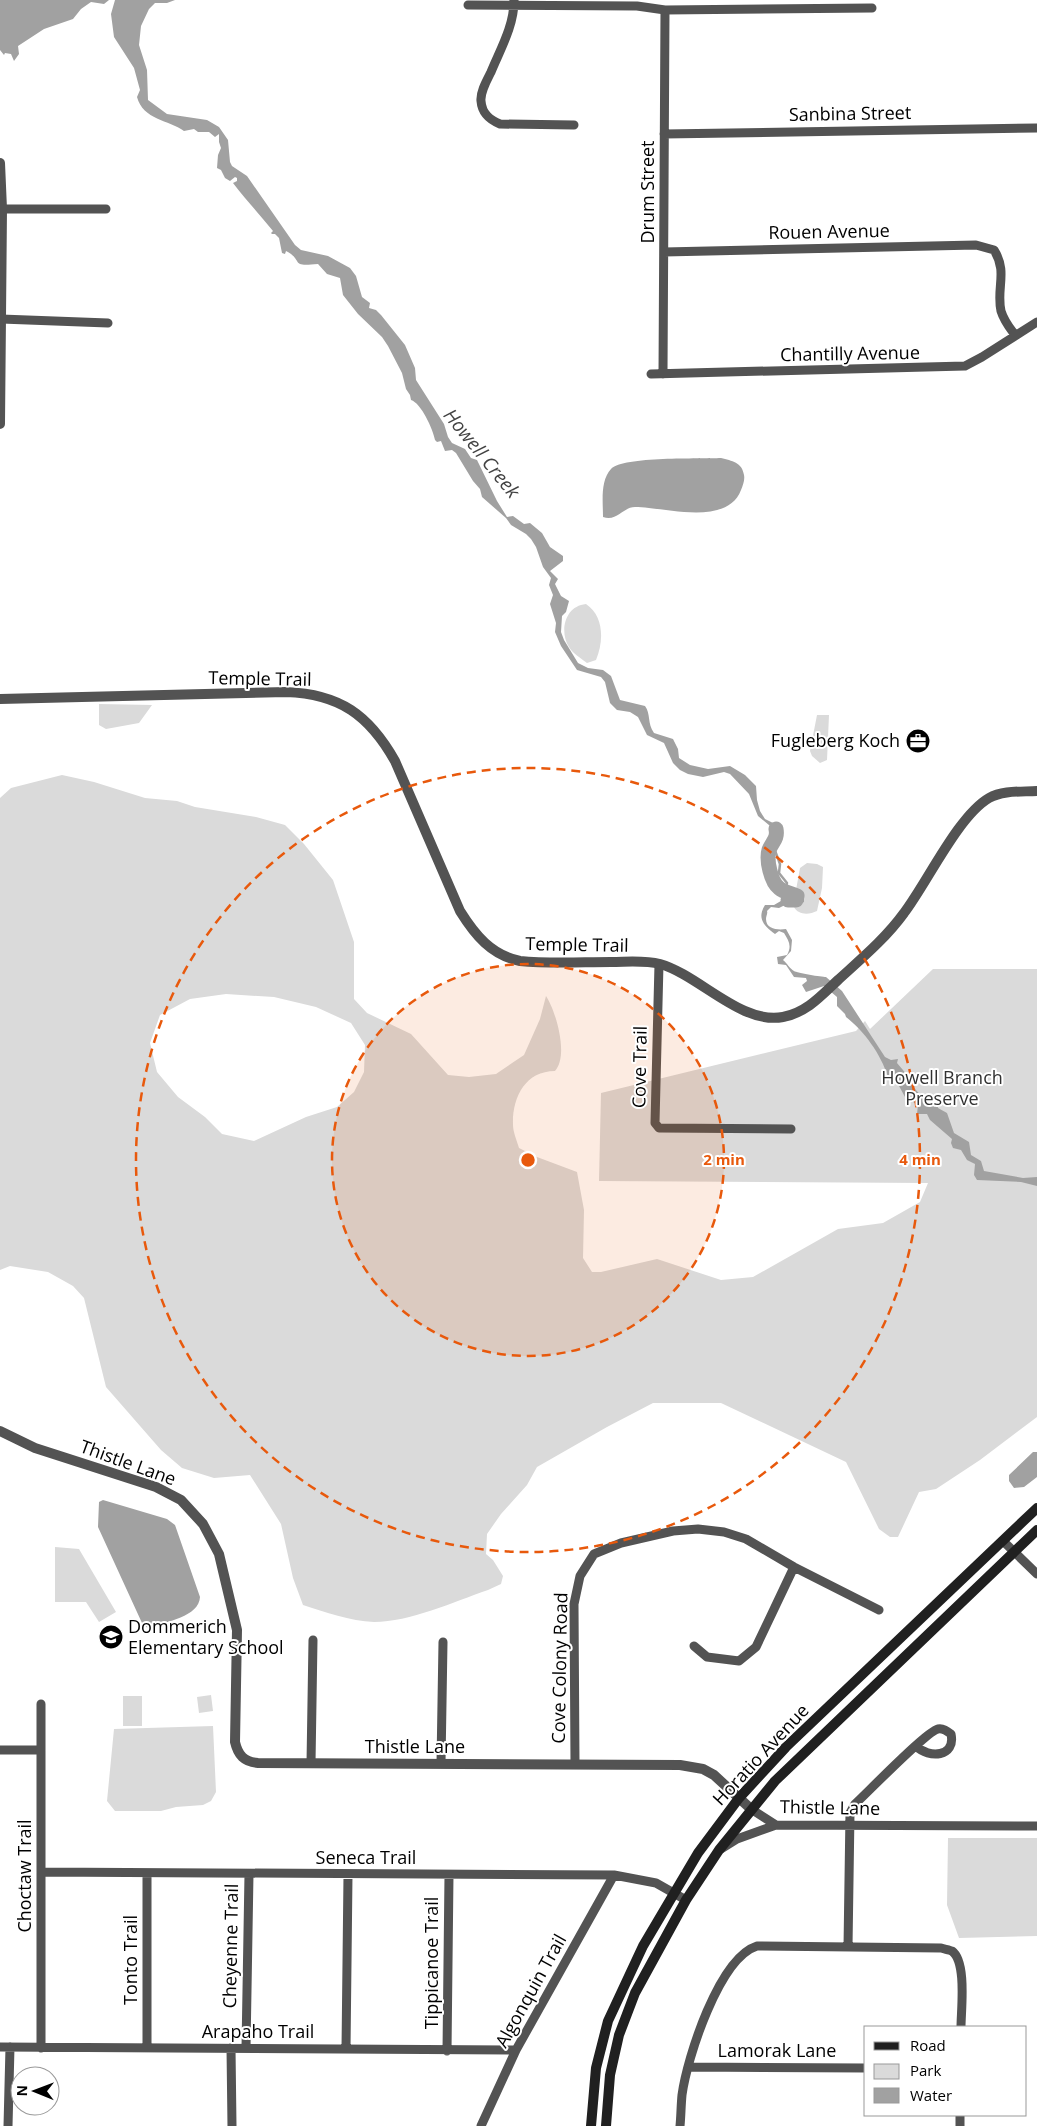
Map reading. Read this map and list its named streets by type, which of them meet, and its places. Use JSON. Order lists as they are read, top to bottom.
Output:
{
  "streets": {
    "main road": ["Horatio Avenue"],
    "street": [
      "Sanbina Street",
      "Drum Street",
      "Rouen Avenue",
      "Chantilly Avenue",
      "Temple Trail",
      "Cove Trail",
      "Thistle Lane",
      "Cove Colony Road",
      "Seneca Trail",
      "Choctaw Trail",
      "Cheyenne Trail",
      "Tonto Trail",
      "Tippicanoe Trail",
      "Algonquin Trail",
      "Arapaho Trail",
      "Lamorak Lane"
    ]
  },
  "crossings": [
    ["Sanbina Street", "Drum Street"],
    ["Drum Street", "Rouen Avenue"],
    ["Drum Street", "Chantilly Avenue"],
    ["Rouen Avenue", "Chantilly Avenue"],
    ["Temple Trail", "Cove Trail"],
    ["Thistle Lane", "Cove Colony Road"],
    ["Thistle Lane", "Horatio Avenue"],
    ["Horatio Avenue", "Seneca Trail"],
    ["Seneca Trail", "Choctaw Trail"],
    ["Seneca Trail", "Cheyenne Trail"],
    ["Seneca Trail", "Tonto Trail"],
    ["Seneca Trail", "Tippicanoe Trail"],
    ["Seneca Trail", "Algonquin Trail"],
    ["Choctaw Trail", "Arapaho Trail"],
    ["Cheyenne Trail", "Arapaho Trail"],
    ["Tonto Trail", "Arapaho Trail"],
    ["Tippicanoe Trail", "Arapaho Trail"],
    ["Algonquin Trail", "Arapaho Trail"]
  ],
  "water": ["Howell Creek"],
  "parks": ["Howell Branch Preserve"],
  "places": {
    "office": ["Fugleberg Koch"],
    "school or university": ["Dommerich Elementary School"]
  },
  "legend": ["Road", "Park", "Water"],
  "north": "left",
  "rings": ["2 min", "4 min"]
}
